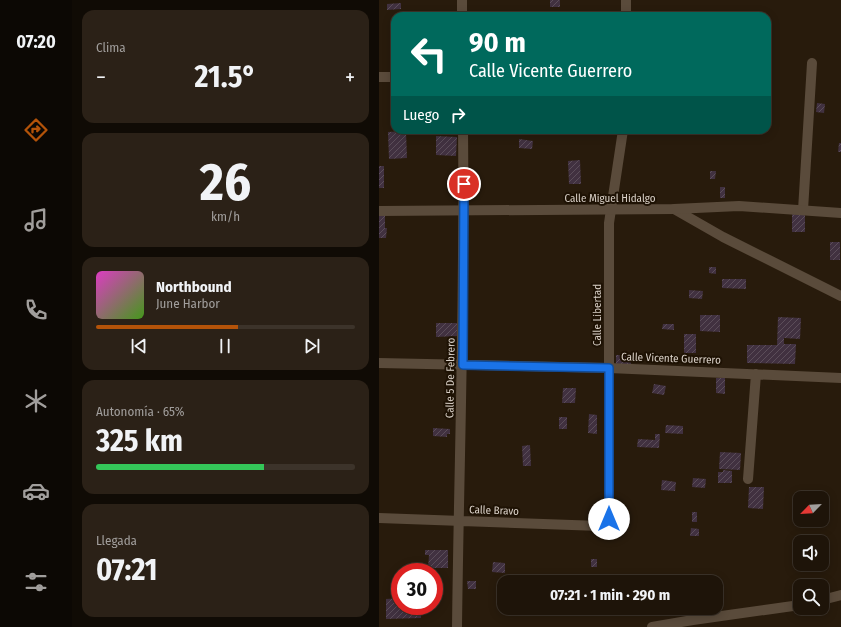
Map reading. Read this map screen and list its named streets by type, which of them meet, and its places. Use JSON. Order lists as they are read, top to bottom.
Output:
{
  "streets": {
    "street": [
      "Calle Miguel Hidalgo",
      "Calle Libertad",
      "Calle Vicente Guerrero",
      "Calle 5 De Febrero",
      "Calle Bravo"
    ]
  },
  "crossings": [
    ["Calle Miguel Hidalgo", "Calle Libertad"],
    ["Calle Miguel Hidalgo", "Calle 5 De Febrero"],
    ["Calle Libertad", "Calle Vicente Guerrero"],
    ["Calle Libertad", "Calle Bravo"],
    ["Calle Vicente Guerrero", "Calle 5 De Febrero"],
    ["Calle 5 De Febrero", "Calle Bravo"]
  ],
  "north": "bottom left",
  "page": {
    "tabs": "07:20",
    "tile": [
      "Clima",
      ["26", "km/h"],
      ["Autonomía · 65%", "325 km"],
      ["Llegada", "07:21"]
    ],
    "turn": ["90 m", "Calle Vicente Guerrero"],
    "heat": ["−", "21.5°", "+"],
    "then": "Luego",
    "song": ["Northbound", "June Harbor"],
    "limit": "30",
    "trip": "07:21 · 1 min · 290 m"
  }
}
